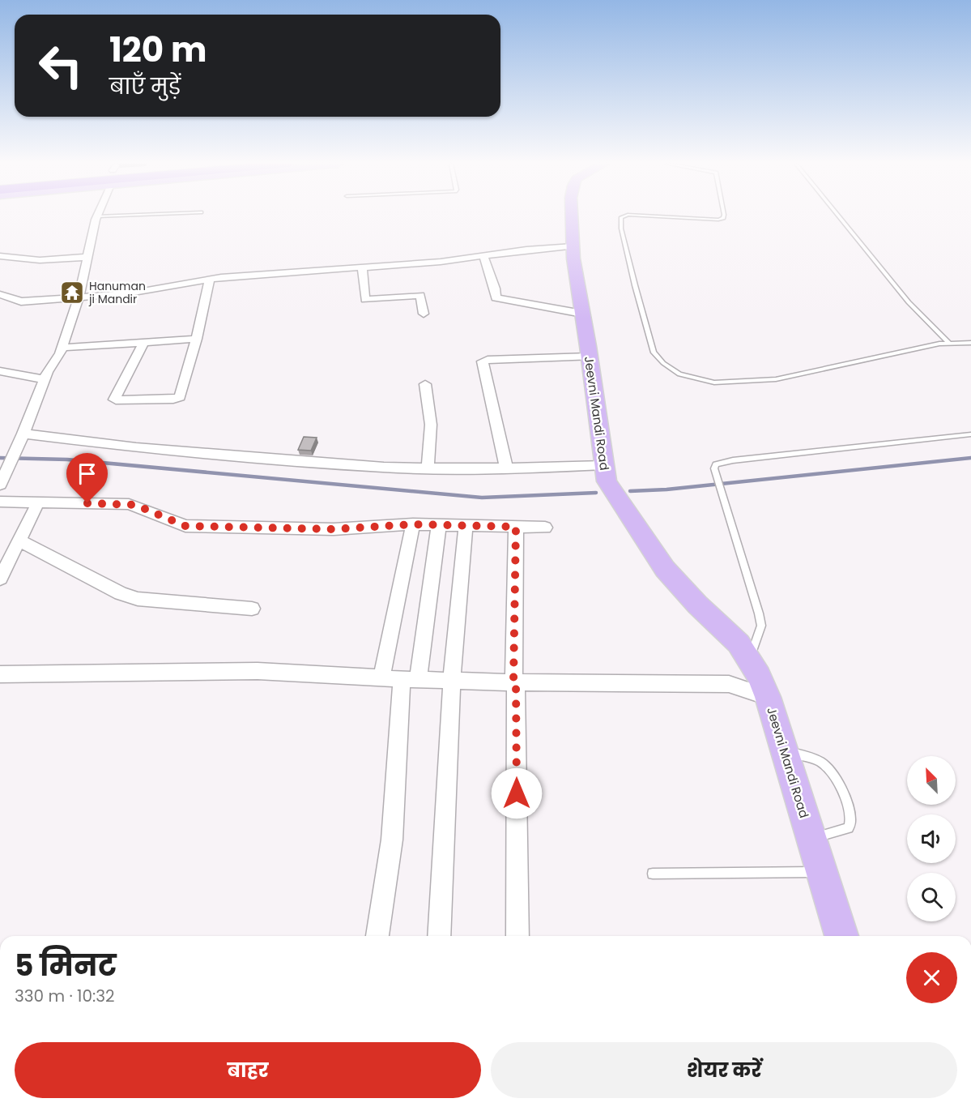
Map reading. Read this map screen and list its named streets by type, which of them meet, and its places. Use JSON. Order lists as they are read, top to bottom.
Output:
{
  "streets": {
    "main road": ["Jeevni Mandi Road"]
  },
  "places": {
    "temple": ["Hanuman ji Mandir"]
  },
  "north": "top left",
  "page": {
    "turn": ["120 m", "बाएँ मुड़ें"],
    "heading": ["5 मिनट", "330 m · 10:32"],
    "buttons": ["बाहर", "शेयर करें"]
  }
}
